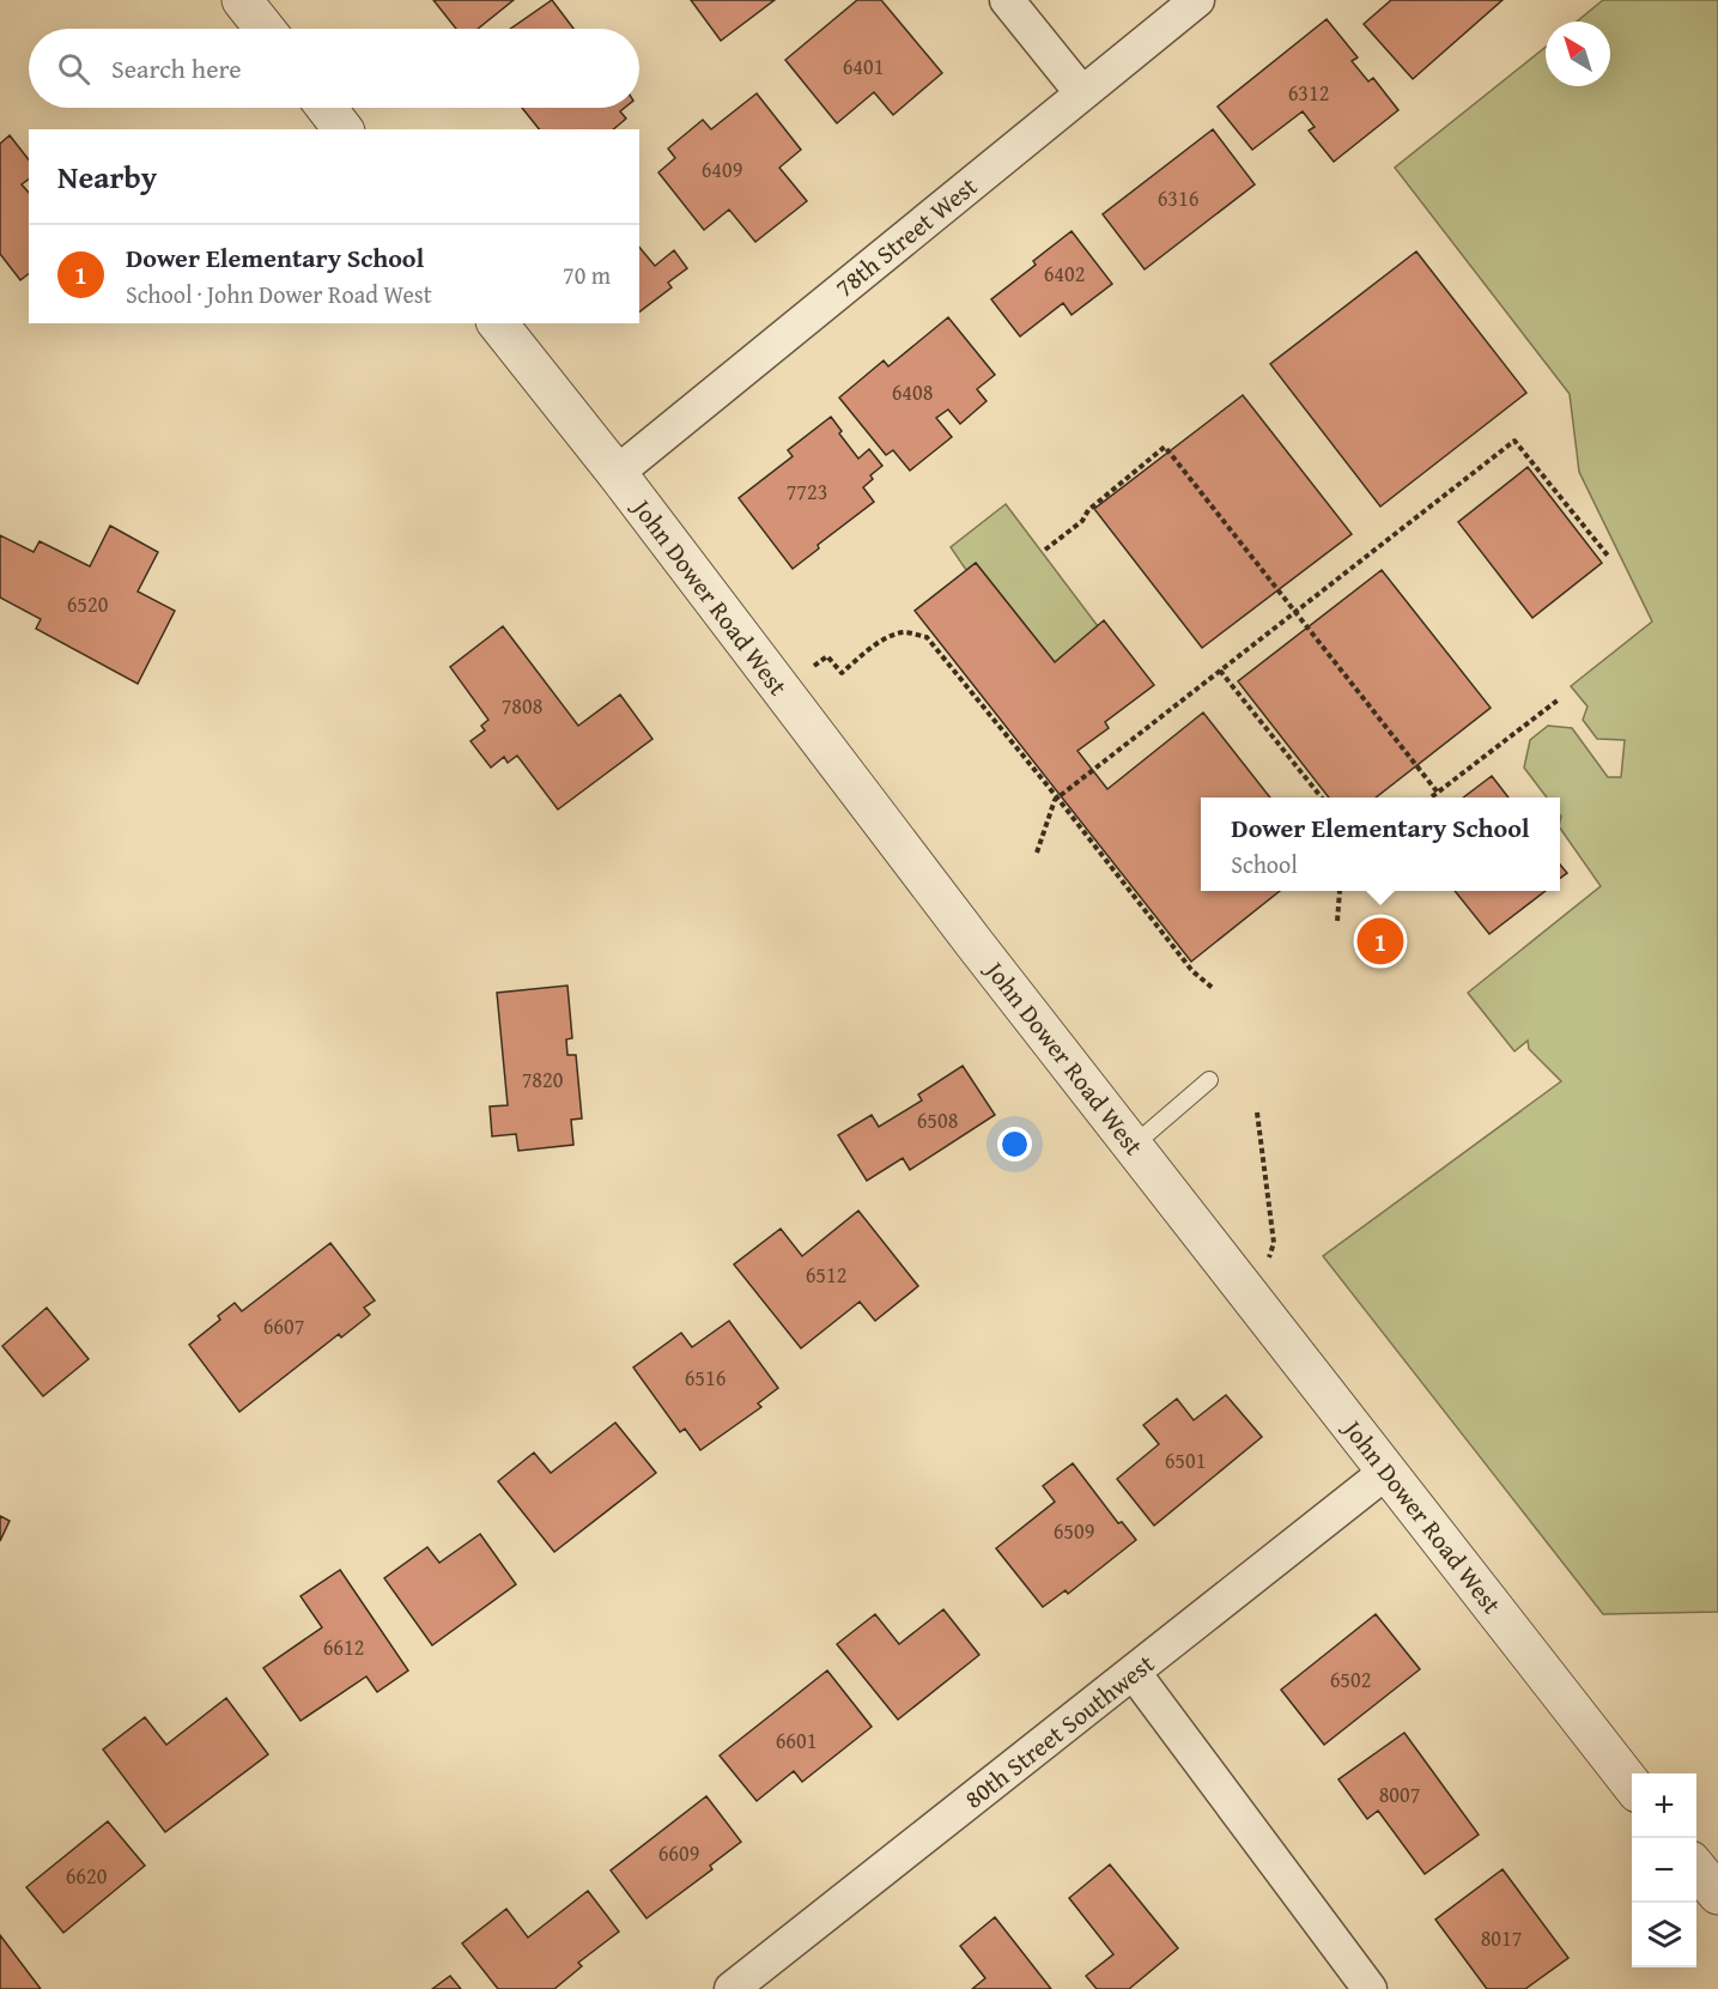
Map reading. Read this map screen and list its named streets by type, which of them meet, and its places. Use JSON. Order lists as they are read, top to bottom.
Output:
{
  "streets": {
    "street": ["78th Street West", "John Dower Road West", "80th Street Southwest"]
  },
  "crossings": [
    ["78th Street West", "John Dower Road West"],
    ["John Dower Road West", "80th Street Southwest"]
  ],
  "house_numbers": [
    "6401",
    "6312",
    "6409",
    "6316",
    "6402",
    "6408",
    "7723",
    "6520",
    "7808",
    "7820",
    "6508",
    "6512",
    "6607",
    "6516",
    "6501",
    "6509",
    "6612",
    "6502",
    "6601",
    "8007",
    "6609",
    "6620",
    "8017"
  ],
  "north": "top left",
  "page": {
    "search": "Search here",
    "heading": "Nearby",
    "list": [
      {
        "mark": "1",
        "name": "Dower Elementary School",
        "note": "School · John Dower Road West",
        "value": "70 m"
      }
    ],
    "popup": ["Dower Elementary School", "School"],
    "pins": "1",
    "map_buttons": ["+", "−"]
  }
}
